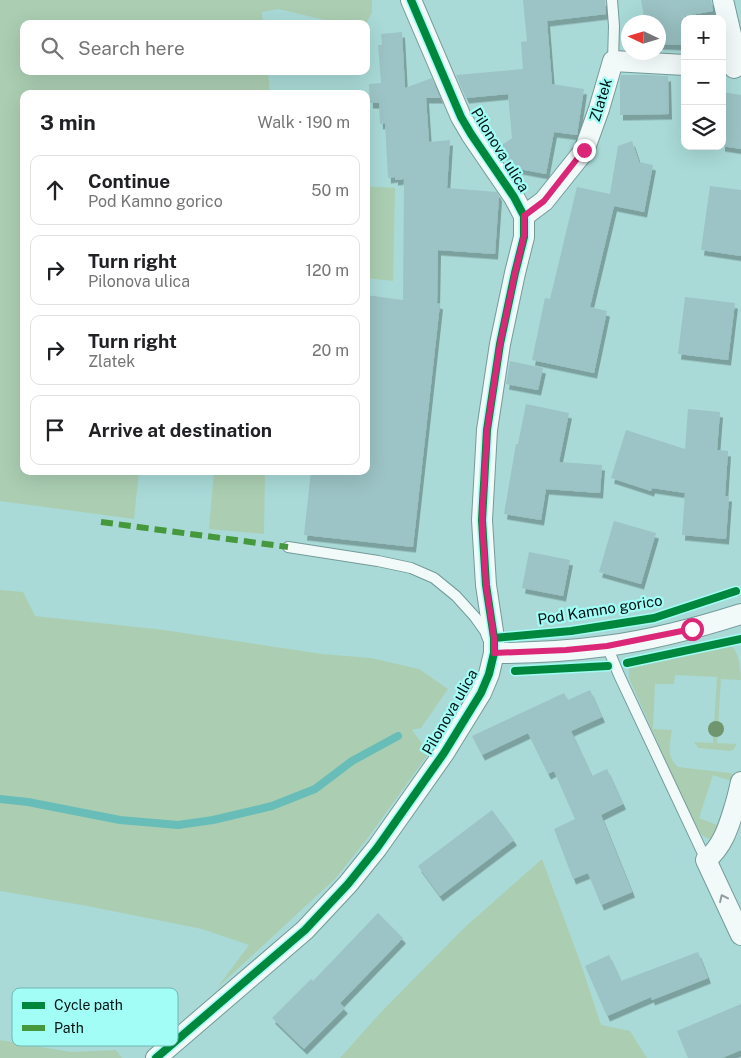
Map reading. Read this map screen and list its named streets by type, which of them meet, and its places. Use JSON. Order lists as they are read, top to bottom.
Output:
{
  "streets": {
    "street": ["Zlatek", "Pilonova ulica"],
    "cycle path": ["Pod Kamno gorico"]
  },
  "crossings": [
    ["Zlatek", "Pilonova ulica"]
  ],
  "legend": ["Cycle path", "Path"],
  "north": "left",
  "page": {
    "map_buttons": ["+", "−"],
    "search": "Search here",
    "heading": ["3 min", "Walk · 190 m"],
    "list": [
      ["Continue", "Pod Kamno gorico", "50 m"],
      ["Turn right", "Pilonova ulica", "120 m"],
      ["Turn right", "Zlatek", "20 m"],
      "Arrive at destination"
    ]
  }
}
